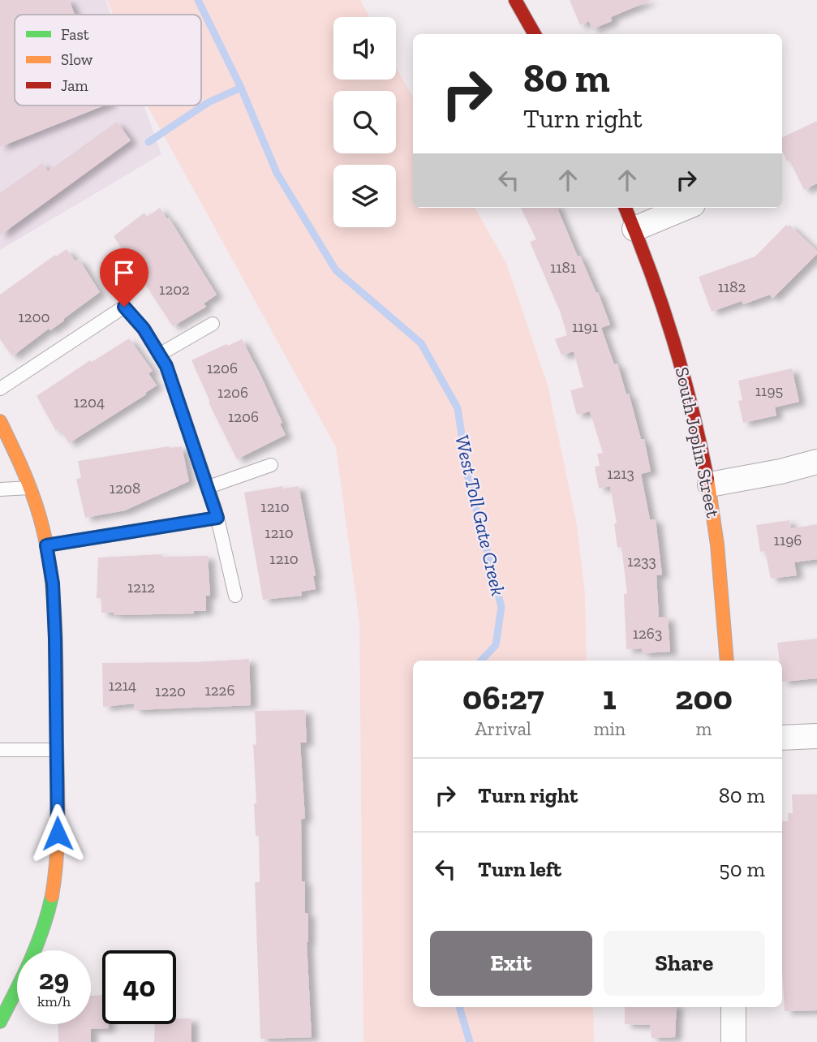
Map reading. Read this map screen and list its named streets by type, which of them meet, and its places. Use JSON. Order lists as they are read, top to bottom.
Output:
{
  "streets": {
    "street": ["South Joplin Street"]
  },
  "water": ["West Toll Gate Creek"],
  "house_numbers": [
    "1181",
    "1182",
    "1202",
    "1200",
    "1191",
    "1206",
    "1195",
    "1206",
    "1204",
    "1206",
    "1213",
    "1208",
    "1210",
    "1210",
    "1196",
    "1210",
    "1233",
    "1212",
    "1263",
    "1214",
    "1226",
    "1220"
  ],
  "legend": ["Fast", "Slow", "Jam"],
  "page": {
    "turn": ["80 m", "Turn right"],
    "eta": [
      "06:27",
      "Arrival",
      "1",
      "min",
      "200",
      "m"
    ],
    "list": [
      {
        "name": "Turn right",
        "value": "80 m"
      },
      {
        "name": "Turn left",
        "value": "50 m"
      }
    ],
    "buttons": ["Exit", "Share"],
    "speed": "29 km/h",
    "limit": "40"
  }
}
